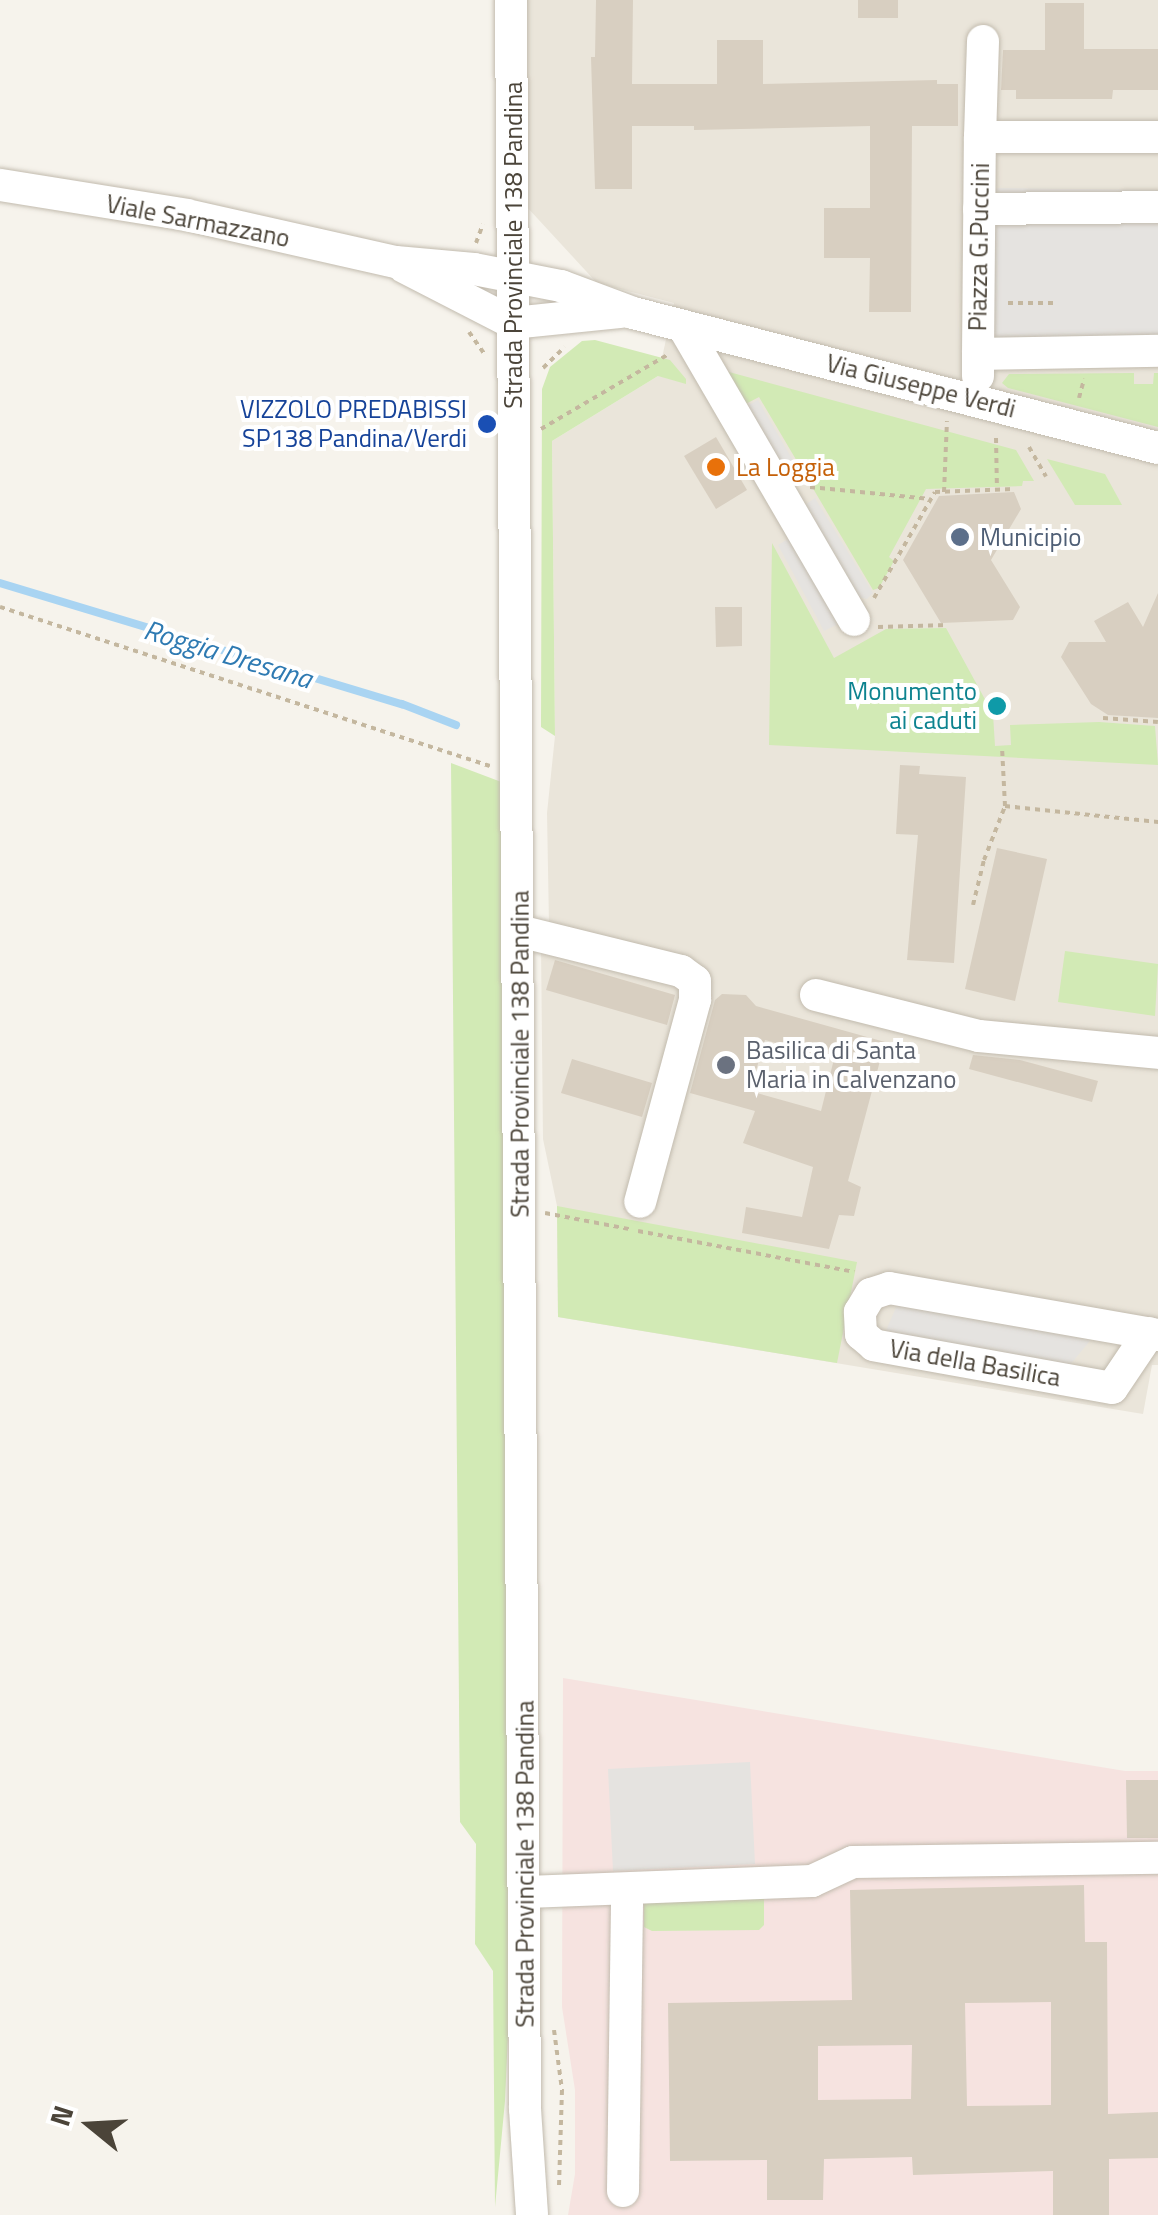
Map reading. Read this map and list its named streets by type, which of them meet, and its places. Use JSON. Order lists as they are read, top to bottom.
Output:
{
  "streets": {
    "street": [
      "Viale Sarmazzano",
      "Strada Provinciale 138 Pandina",
      "Piazza G.Puccini",
      "Via Giuseppe Verdi",
      "Via della Basilica"
    ]
  },
  "crossings": [
    ["Piazza G.Puccini", "Via Giuseppe Verdi"]
  ],
  "water": ["Roggia Dresana"],
  "places": [
    "VIZZOLO PREDABISSI SP138 Pandina/Verdi",
    "La Loggia",
    "Municipio",
    "Monumento ai caduti",
    "Basilica di Santa Maria in Calvenzano"
  ],
  "north": "left"
}
